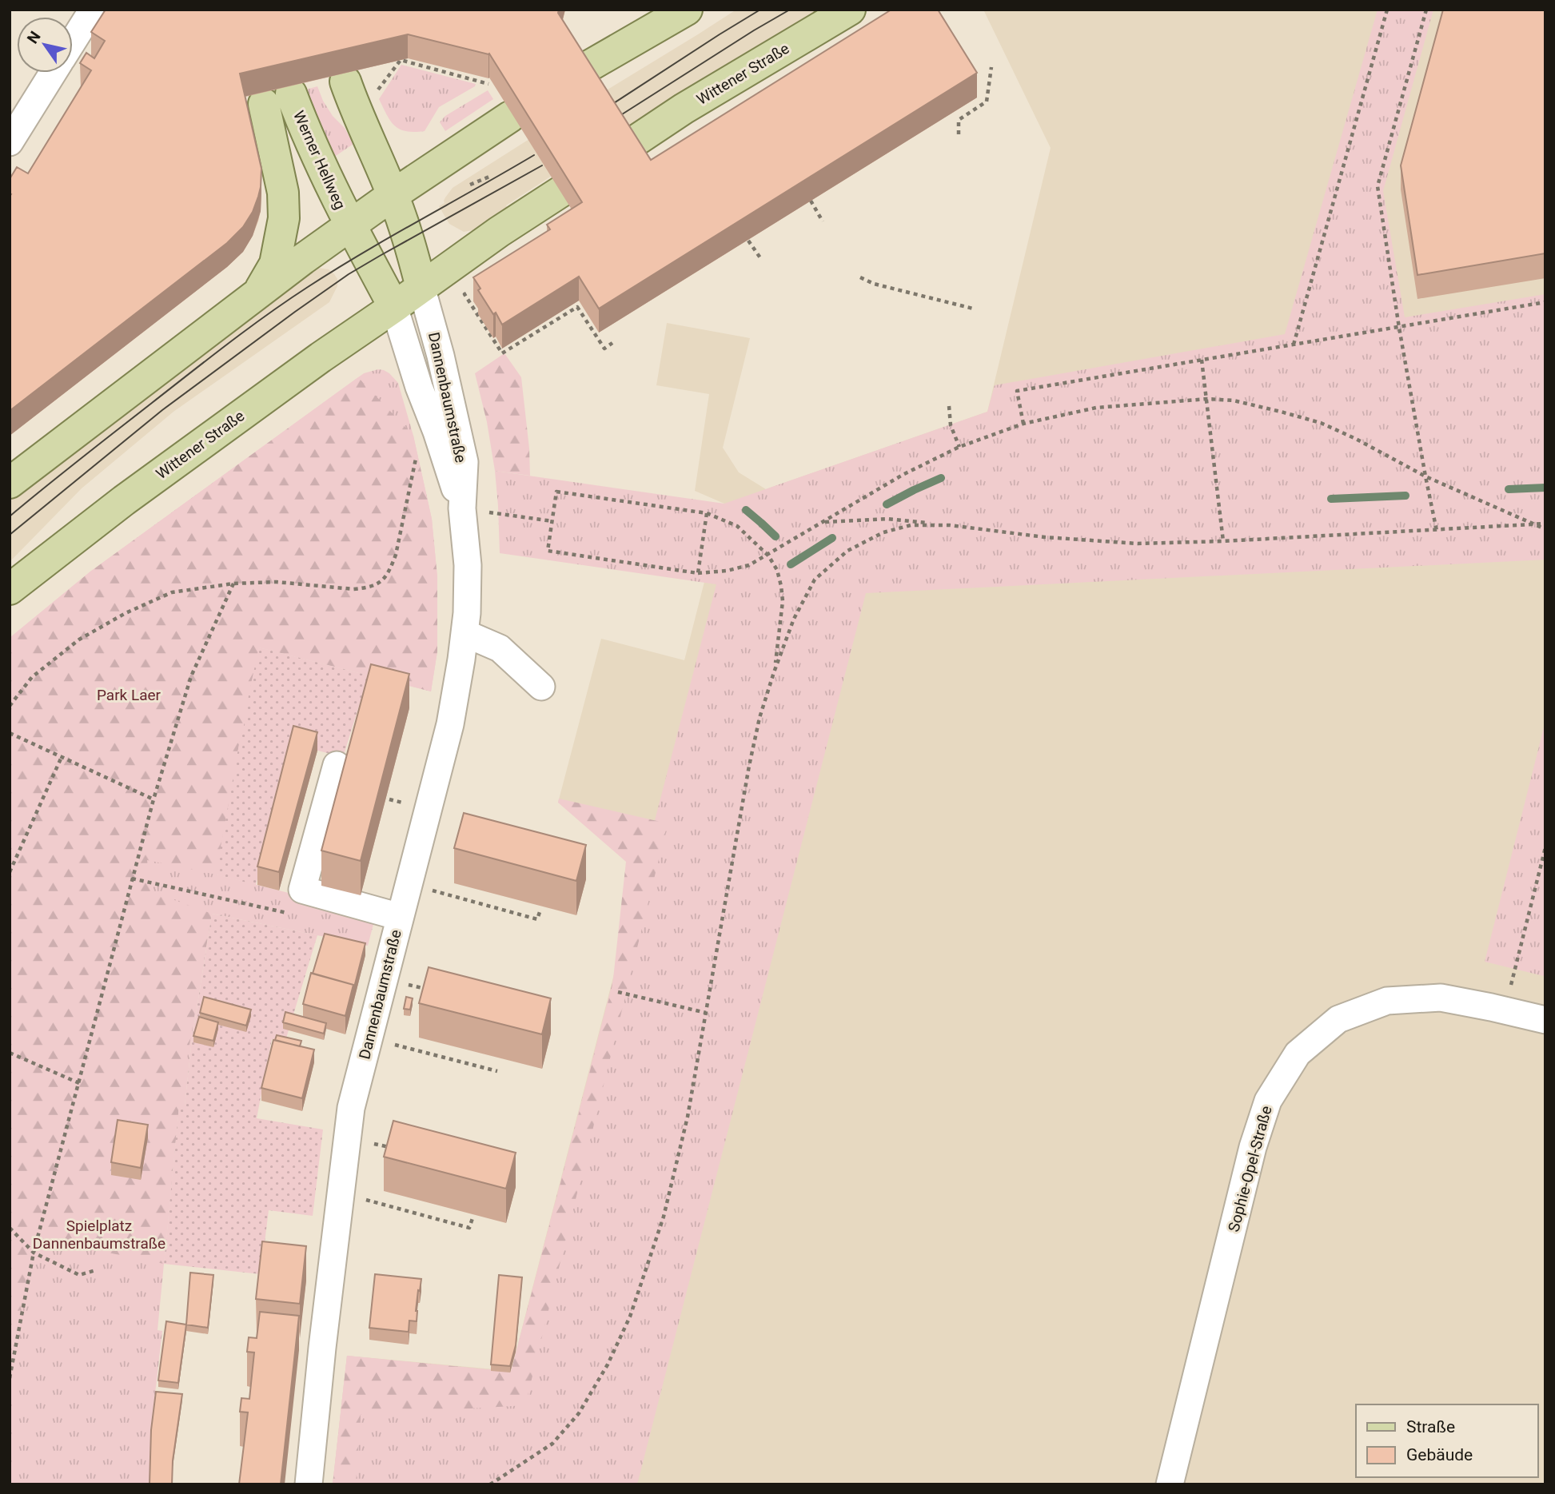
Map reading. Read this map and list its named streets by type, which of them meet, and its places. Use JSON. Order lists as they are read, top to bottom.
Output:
{
  "streets": {
    "main road": ["Wittener Straße", "Werner Hellweg"],
    "street": ["Dannenbaumstraße", "Sophie-Opel-Straße"]
  },
  "crossings": [
    ["Wittener Straße", "Dannenbaumstraße"]
  ],
  "parks": ["Park Laer", "Spielplatz Dannenbaumstraße"],
  "legend": ["Straße", "Gebäude"],
  "north": "top left"
}
